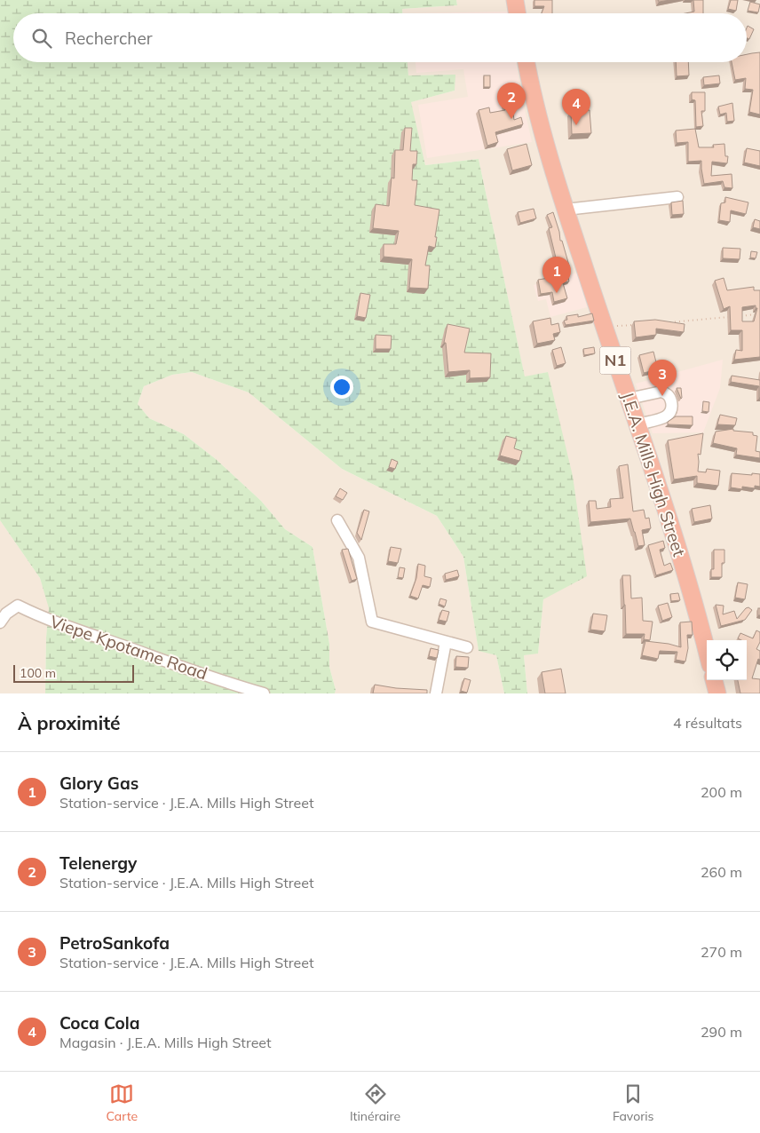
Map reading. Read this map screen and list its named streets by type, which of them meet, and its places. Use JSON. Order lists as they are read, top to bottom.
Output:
{
  "streets": {
    "highway": ["N1", "J.E.A. Mills High Street"],
    "street": ["Viepe Kpotame Road"]
  },
  "scale_bar": "100 m",
  "page": {
    "search": "Rechercher",
    "pins": [
      "2",
      "4",
      "1",
      "3"
    ],
    "scale": "100 m",
    "heading": ["À proximité", "4 résultats"],
    "list": [
      {
        "mark": "1",
        "name": "Glory Gas",
        "note": "Station-service · J.E.A. Mills High Street",
        "value": "200 m"
      },
      {
        "mark": "2",
        "name": "Telenergy",
        "note": "Station-service · J.E.A. Mills High Street",
        "value": "260 m"
      },
      {
        "mark": "3",
        "name": "PetroSankofa",
        "note": "Station-service · J.E.A. Mills High Street",
        "value": "270 m"
      },
      {
        "mark": "4",
        "name": "Coca Cola",
        "note": "Magasin · J.E.A. Mills High Street",
        "value": "290 m"
      }
    ],
    "nav": ["Carte", "Itinéraire", "Favoris"]
  }
}
